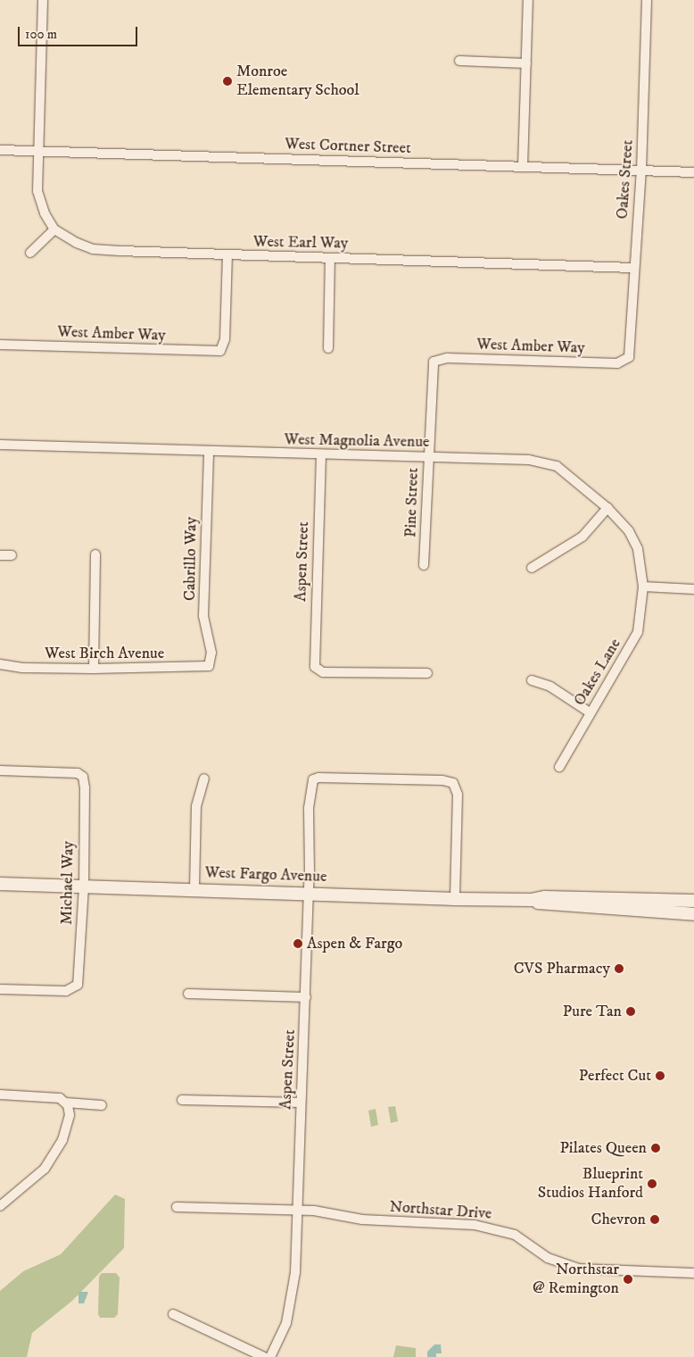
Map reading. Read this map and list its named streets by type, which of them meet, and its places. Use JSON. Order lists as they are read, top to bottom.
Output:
{
  "streets": {
    "main road": ["West Fargo Avenue"],
    "street": [
      "West Cortner Street",
      "Oakes Street",
      "West Earl Way",
      "West Amber Way",
      "West Magnolia Avenue",
      "Pine Street",
      "Cabrillo Way",
      "Aspen Street",
      "West Birch Avenue",
      "Oakes Lane",
      "Michael Way",
      "Northstar Drive"
    ]
  },
  "crossings": [
    ["West Cortner Street", "Oakes Street"],
    ["Oakes Street", "West Earl Way"],
    ["Oakes Street", "West Amber Way"],
    ["West Earl Way", "West Amber Way"],
    ["West Amber Way", "Pine Street"],
    ["West Magnolia Avenue", "Pine Street"],
    ["West Magnolia Avenue", "Cabrillo Way"],
    ["West Magnolia Avenue", "Aspen Street"],
    ["West Magnolia Avenue", "Oakes Lane"],
    ["Cabrillo Way", "West Birch Avenue"],
    ["Aspen Street", "West Fargo Avenue"],
    ["Aspen Street", "Northstar Drive"],
    ["West Fargo Avenue", "Michael Way"]
  ],
  "places": [
    "Monroe Elementary School",
    "Aspen & Fargo",
    "CVS Pharmacy",
    "Pure Tan",
    "Perfect Cut",
    "Pilates Queen",
    "Blueprint Studios Hanford",
    "Chevron",
    "Northstar @ Remington"
  ],
  "scale_bar": "100 m"
}
